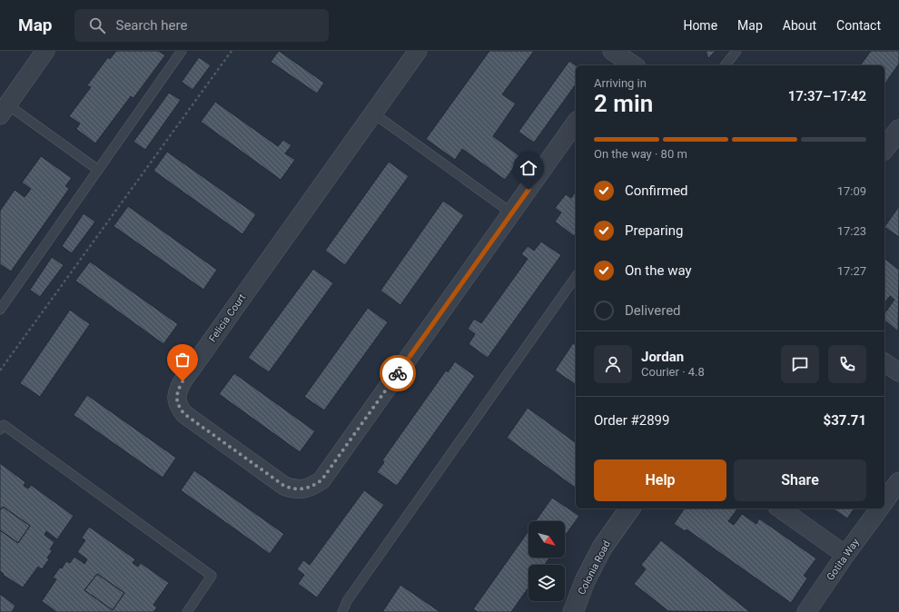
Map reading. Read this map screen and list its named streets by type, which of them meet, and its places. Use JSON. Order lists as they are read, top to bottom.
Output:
{
  "streets": {
    "street": ["Felicia Court", "Gotita Way", "Colonia Road"]
  },
  "north": "bottom right",
  "page": {
    "header": "Map",
    "search": "Search here",
    "nav": [
      "Home",
      "Map",
      "About",
      "Contact"
    ],
    "heading": ["2 min", "Arriving in", "17:37–17:42"],
    "panel": [
      "Jordan",
      "Courier · 4.8",
      "Order #2899",
      "$37.71"
    ],
    "bar": "On the way · 80 m",
    "list": [
      ["Confirmed", "17:09"],
      ["Preparing", "17:23"],
      ["On the way", "17:27"],
      "Delivered"
    ],
    "buttons": ["Help", "Share"]
  }
}
